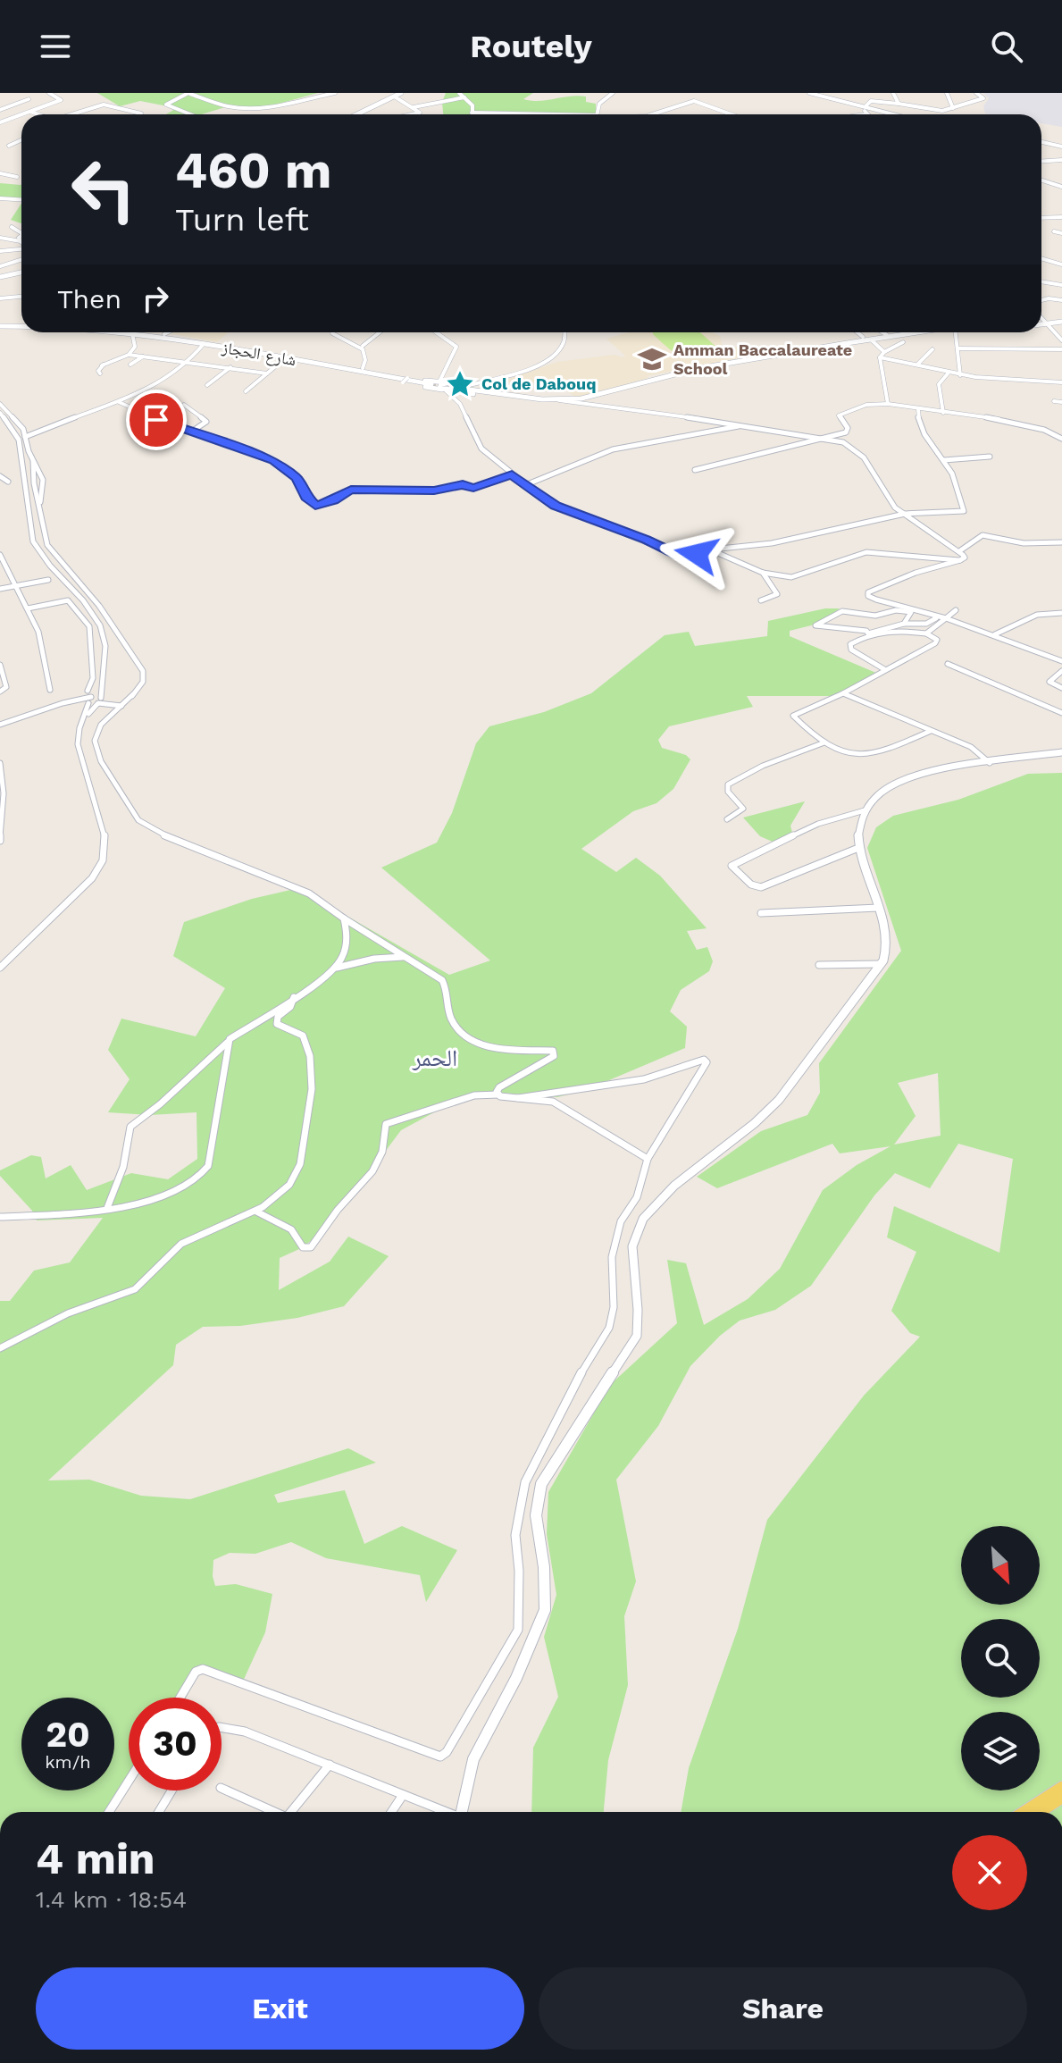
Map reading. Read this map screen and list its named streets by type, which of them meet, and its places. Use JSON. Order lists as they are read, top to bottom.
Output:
{
  "streets": {
    "main road": ["شارع الحجاز"]
  },
  "districts": ["الحمر"],
  "places": {
    "school or university": ["Amman Baccalaureate School"],
    "place": ["Col de Dabouq"]
  },
  "north": "bottom right",
  "page": {
    "header": "Routely",
    "turn": ["460 m", "Turn left"],
    "then": "Then",
    "speed": "20 km/h",
    "limit": "30",
    "heading": ["4 min", "1.4 km · 18:54"],
    "buttons": ["Exit", "Share"]
  }
}
